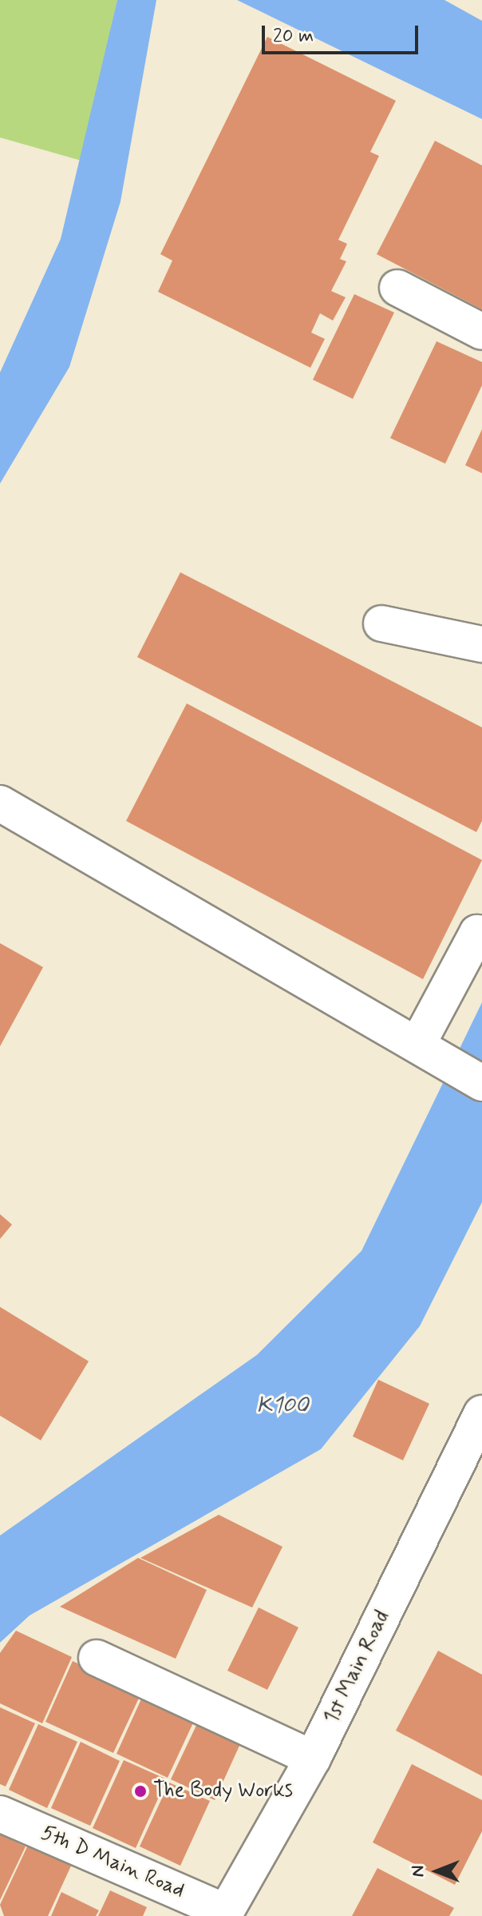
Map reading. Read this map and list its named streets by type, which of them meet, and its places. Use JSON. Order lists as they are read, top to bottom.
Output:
{
  "streets": {
    "street": ["1st Main Road", "5th D Main Road"]
  },
  "crossings": [
    ["1st Main Road", "5th D Main Road"]
  ],
  "water": ["K100"],
  "places": ["The Body Works"],
  "scale_bar": "20 m",
  "north": "left"
}
